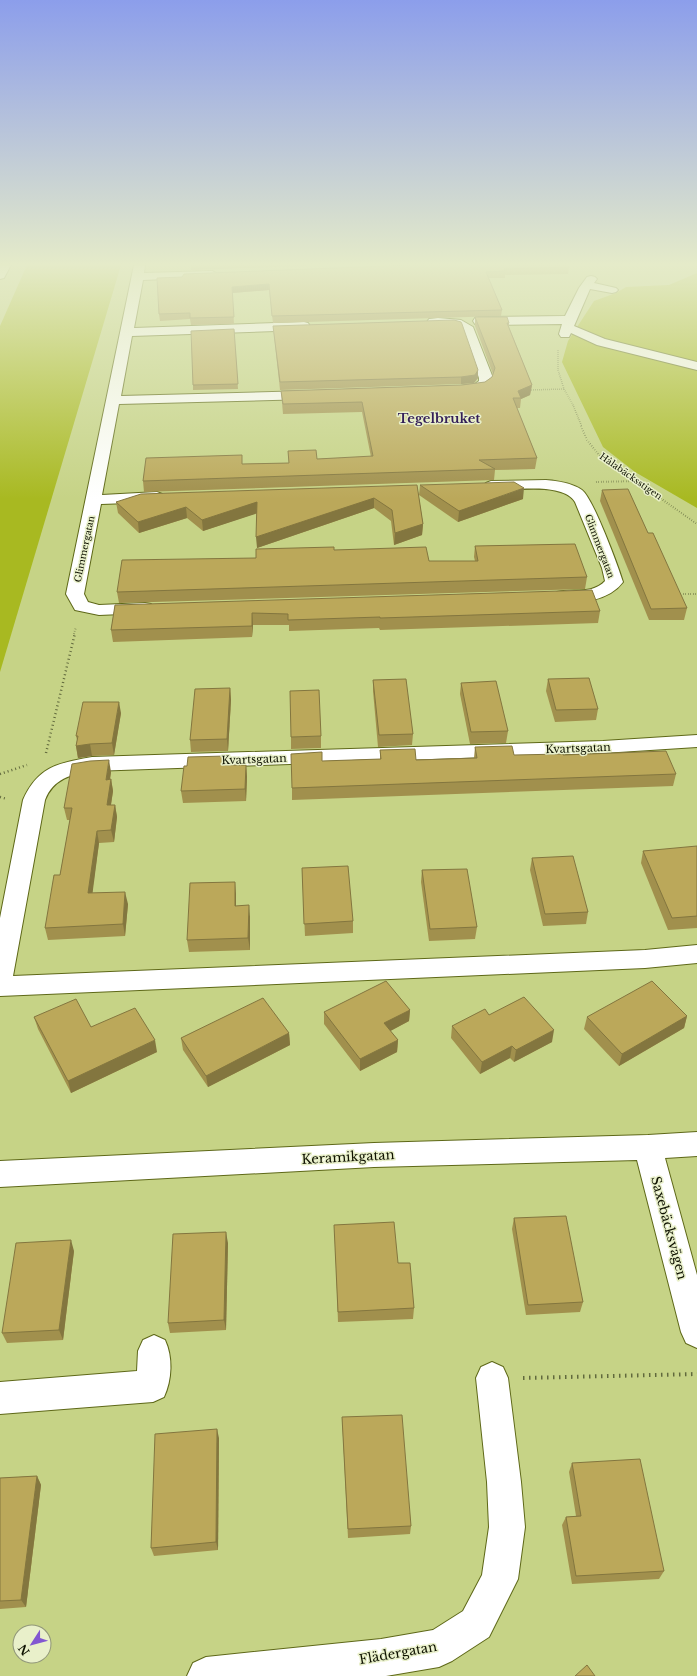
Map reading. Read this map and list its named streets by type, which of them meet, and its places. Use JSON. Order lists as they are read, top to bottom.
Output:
{
  "streets": {
    "street": [
      "Glimmergatan",
      "Kvartsgatan",
      "Keramikgatan",
      "Saxebäcksvägen",
      "Flädergatan"
    ],
    "path": ["Hålabäcksstigen"]
  },
  "crossings": [
    ["Keramikgatan", "Saxebäcksvägen"]
  ],
  "districts": ["Tegelbruket"],
  "north": "bottom left"
}
